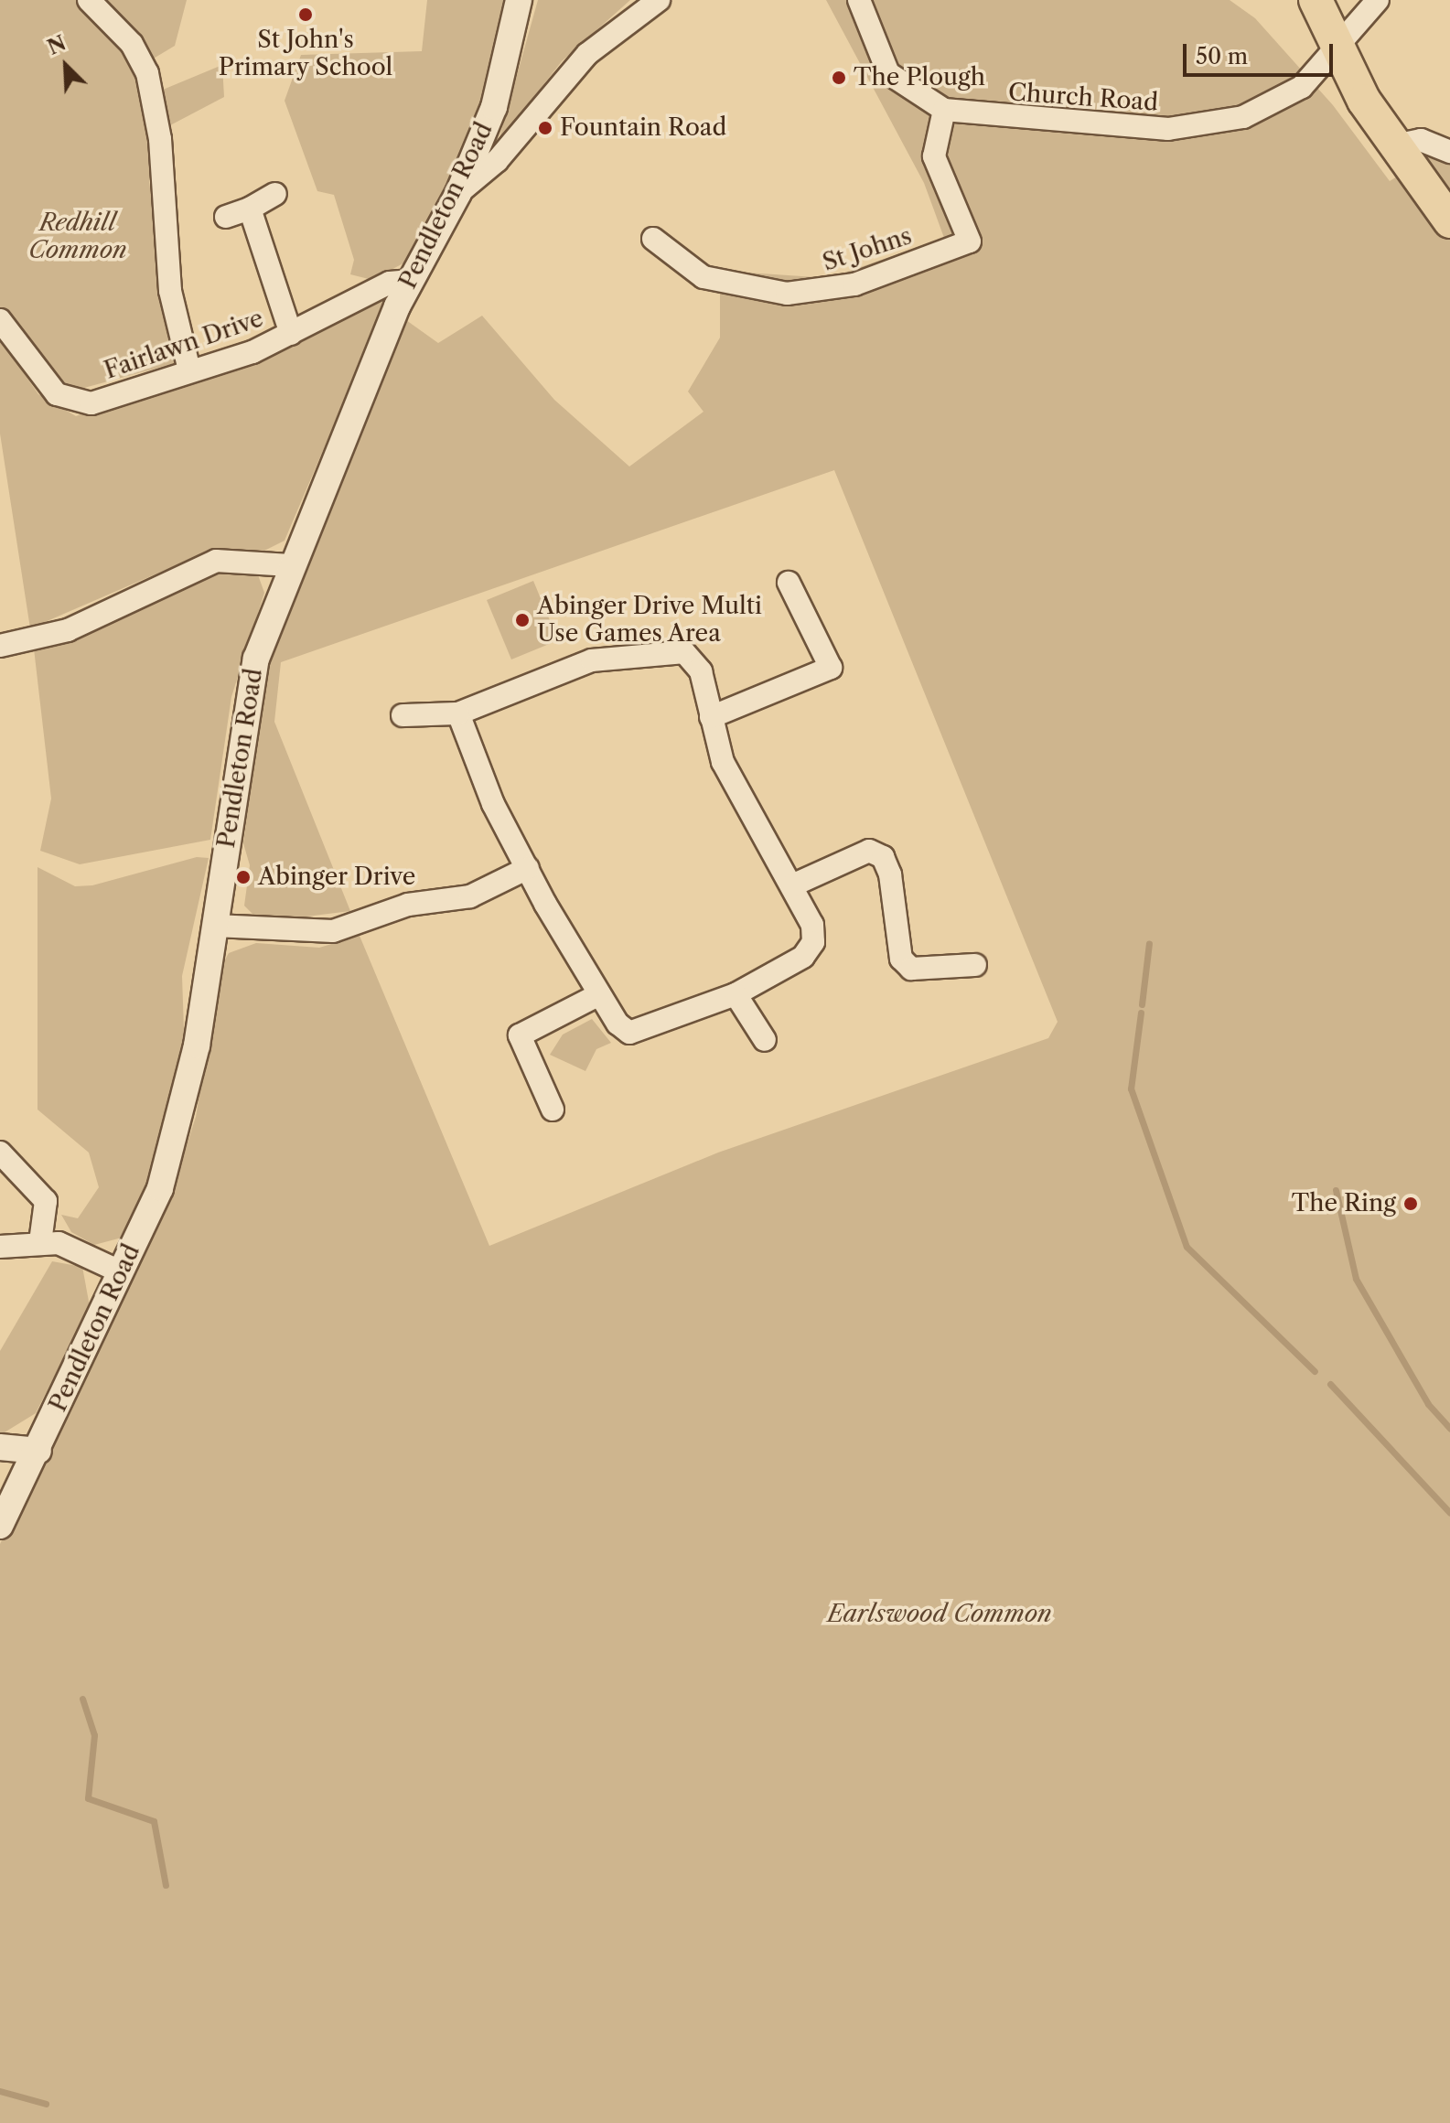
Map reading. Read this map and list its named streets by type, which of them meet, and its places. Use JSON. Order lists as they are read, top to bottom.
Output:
{
  "streets": {
    "street": [
      "Church Road",
      "Pendleton Road",
      "St Johns",
      "Fairlawn Drive"
    ]
  },
  "crossings": [
    ["Church Road", "St Johns"],
    ["Pendleton Road", "Fairlawn Drive"]
  ],
  "parks": ["Redhill Common", "Earlswood Common"],
  "places": [
    "St John's Primary School",
    "The Plough",
    "Fountain Road",
    "Abinger Drive Multi Use Games Area",
    "Abinger Drive",
    "The Ring"
  ],
  "scale_bar": "50 m",
  "north": "top left"
}
